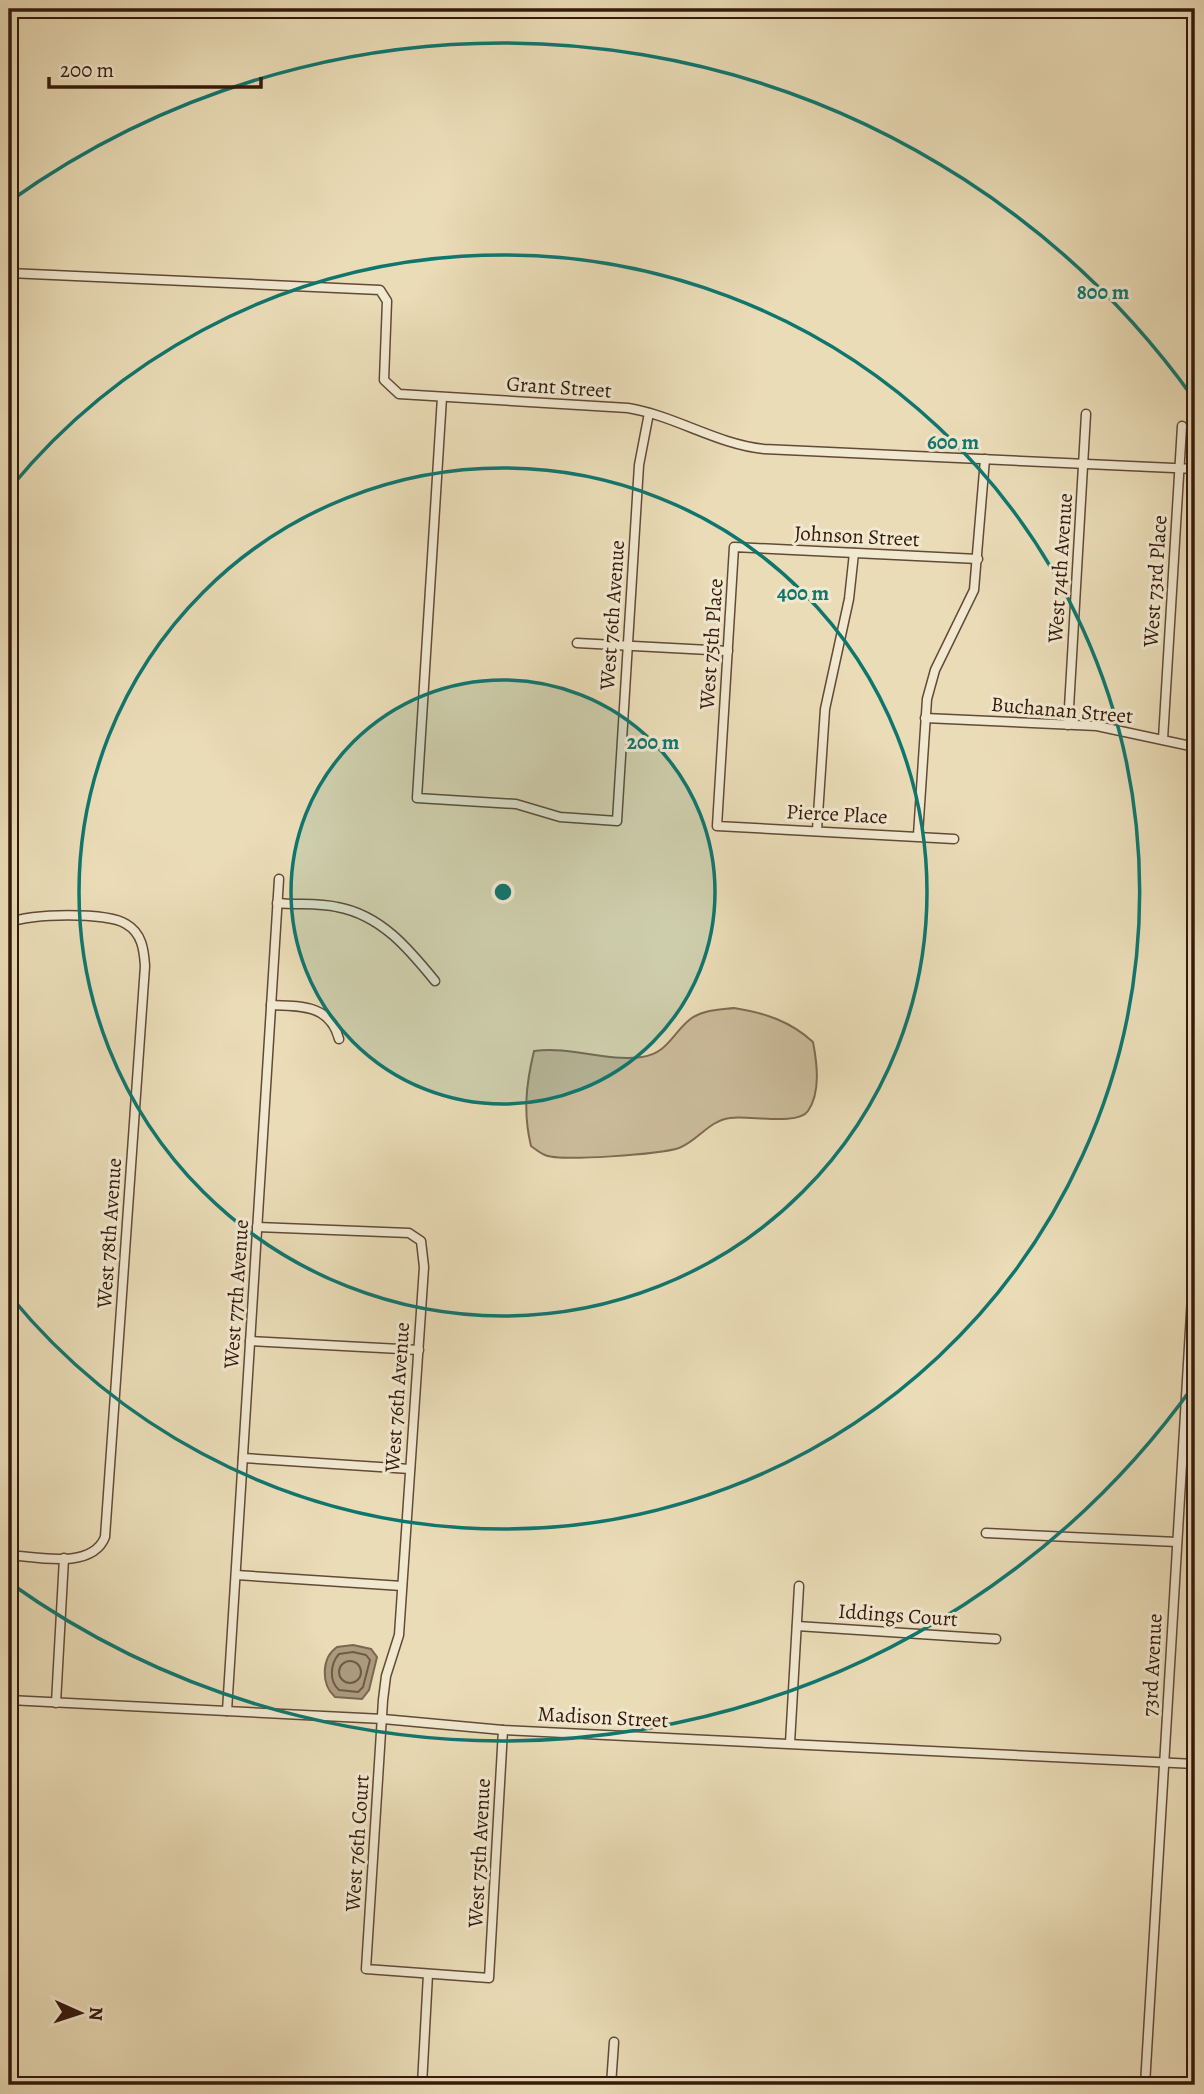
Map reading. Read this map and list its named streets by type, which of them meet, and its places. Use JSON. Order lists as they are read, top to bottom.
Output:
{
  "streets": {
    "street": [
      "Grant Street",
      "Johnson Street",
      "West 74th Avenue",
      "West 73rd Place",
      "West 76th Avenue",
      "West 75th Place",
      "Buchanan Street",
      "Pierce Place",
      "West 78th Avenue",
      "West 77th Avenue",
      "Iddings Court",
      "73rd Avenue",
      "Madison Street",
      "West 76th Court",
      "West 75th Avenue"
    ]
  },
  "crossings": [
    ["Grant Street", "West 74th Avenue"],
    ["Grant Street", "West 73rd Place"],
    ["Grant Street", "West 76th Avenue"],
    ["Johnson Street", "West 75th Place"],
    ["West 74th Avenue", "Buchanan Street"],
    ["West 73rd Place", "Buchanan Street"],
    ["West 76th Avenue", "West 77th Avenue"],
    ["West 76th Avenue", "Madison Street"],
    ["West 76th Avenue", "West 76th Court"],
    ["West 75th Place", "Pierce Place"],
    ["West 77th Avenue", "Madison Street"],
    ["73rd Avenue", "Madison Street"],
    ["Madison Street", "West 76th Court"],
    ["Madison Street", "West 75th Avenue"],
    ["West 76th Court", "West 75th Avenue"]
  ],
  "scale_bar": "200 m",
  "north": "right",
  "rings": [
    "800 m",
    "600 m",
    "400 m",
    "200 m"
  ]
}
